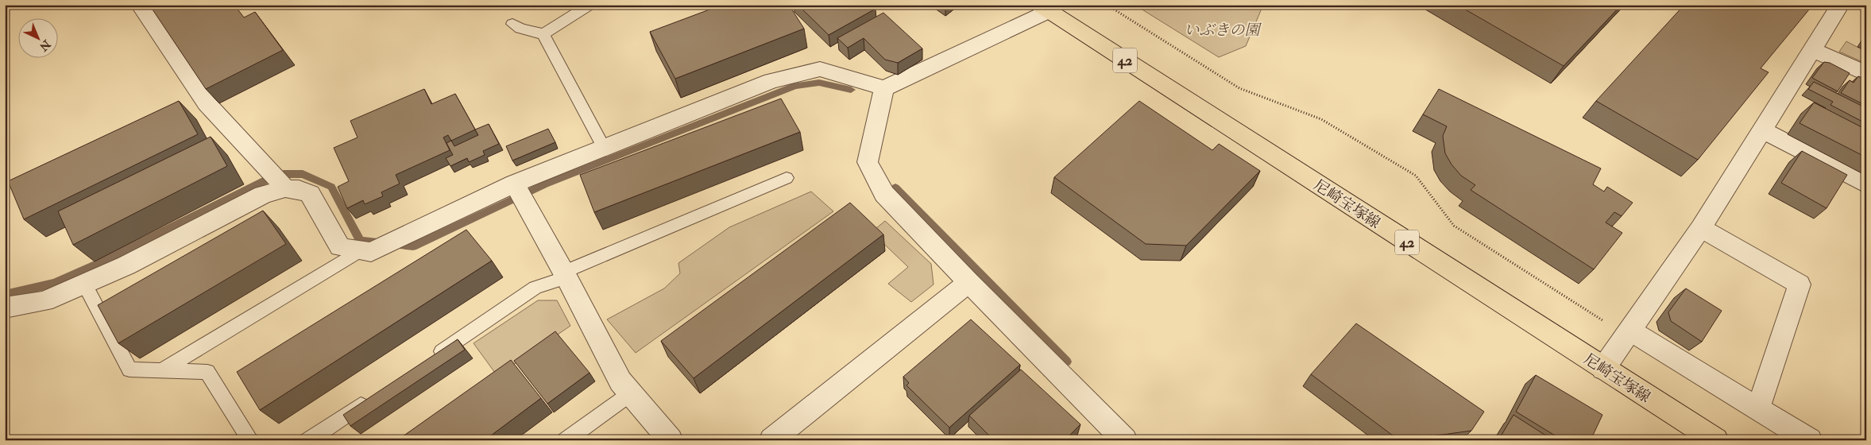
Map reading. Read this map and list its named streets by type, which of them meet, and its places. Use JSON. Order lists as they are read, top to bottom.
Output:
{
  "streets": {
    "main road": ["42", "尼崎宝塚線"]
  },
  "parks": ["いぶきの園"],
  "north": "bottom right"
}
